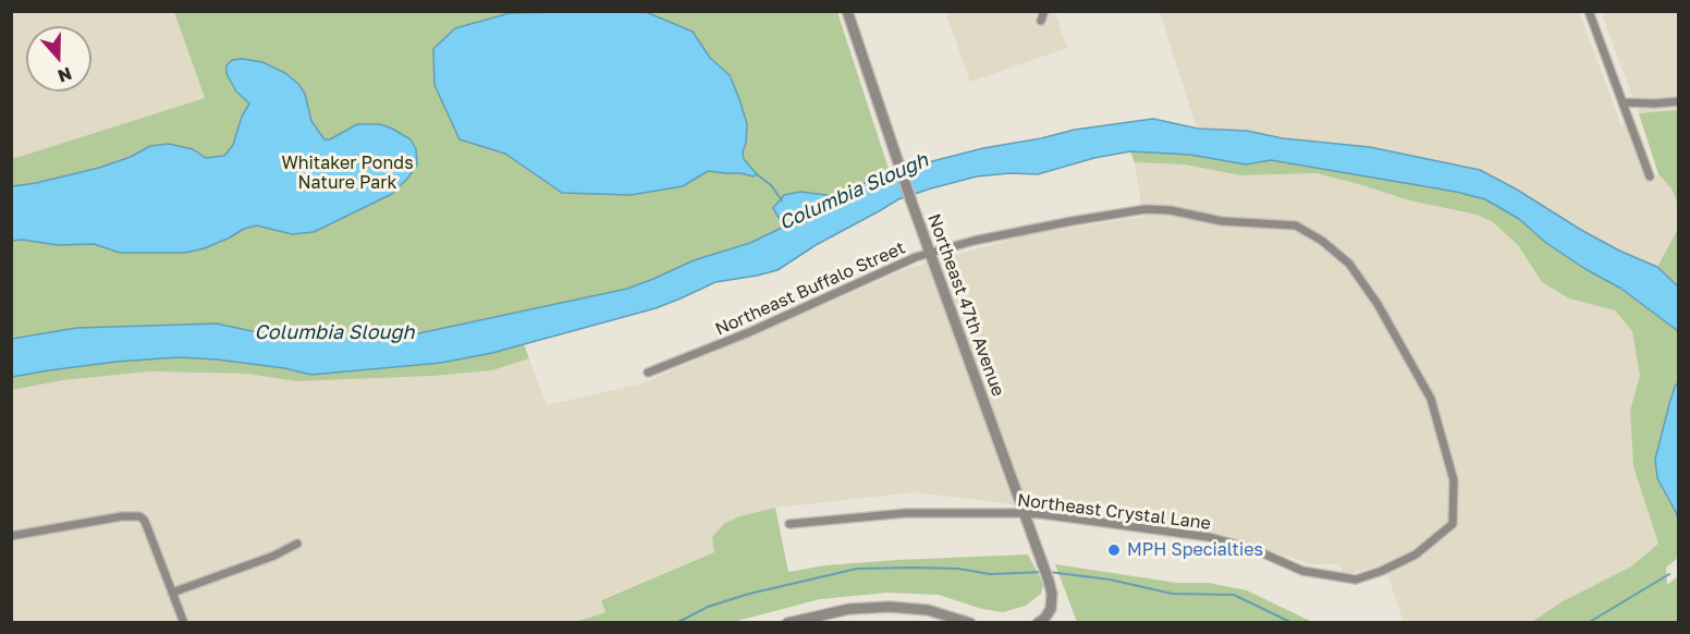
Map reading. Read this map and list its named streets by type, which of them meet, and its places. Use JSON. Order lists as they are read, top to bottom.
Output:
{
  "streets": {
    "street": ["Northeast Buffalo Street", "Northeast 47th Avenue", "Northeast Crystal Lane"]
  },
  "crossings": [
    ["Northeast Buffalo Street", "Northeast 47th Avenue"],
    ["Northeast Buffalo Street", "Northeast Crystal Lane"],
    ["Northeast 47th Avenue", "Northeast Crystal Lane"]
  ],
  "water": ["Columbia Slough"],
  "parks": ["Whitaker Ponds Nature Park"],
  "places": ["MPH Specialties"],
  "north": "bottom"
}
